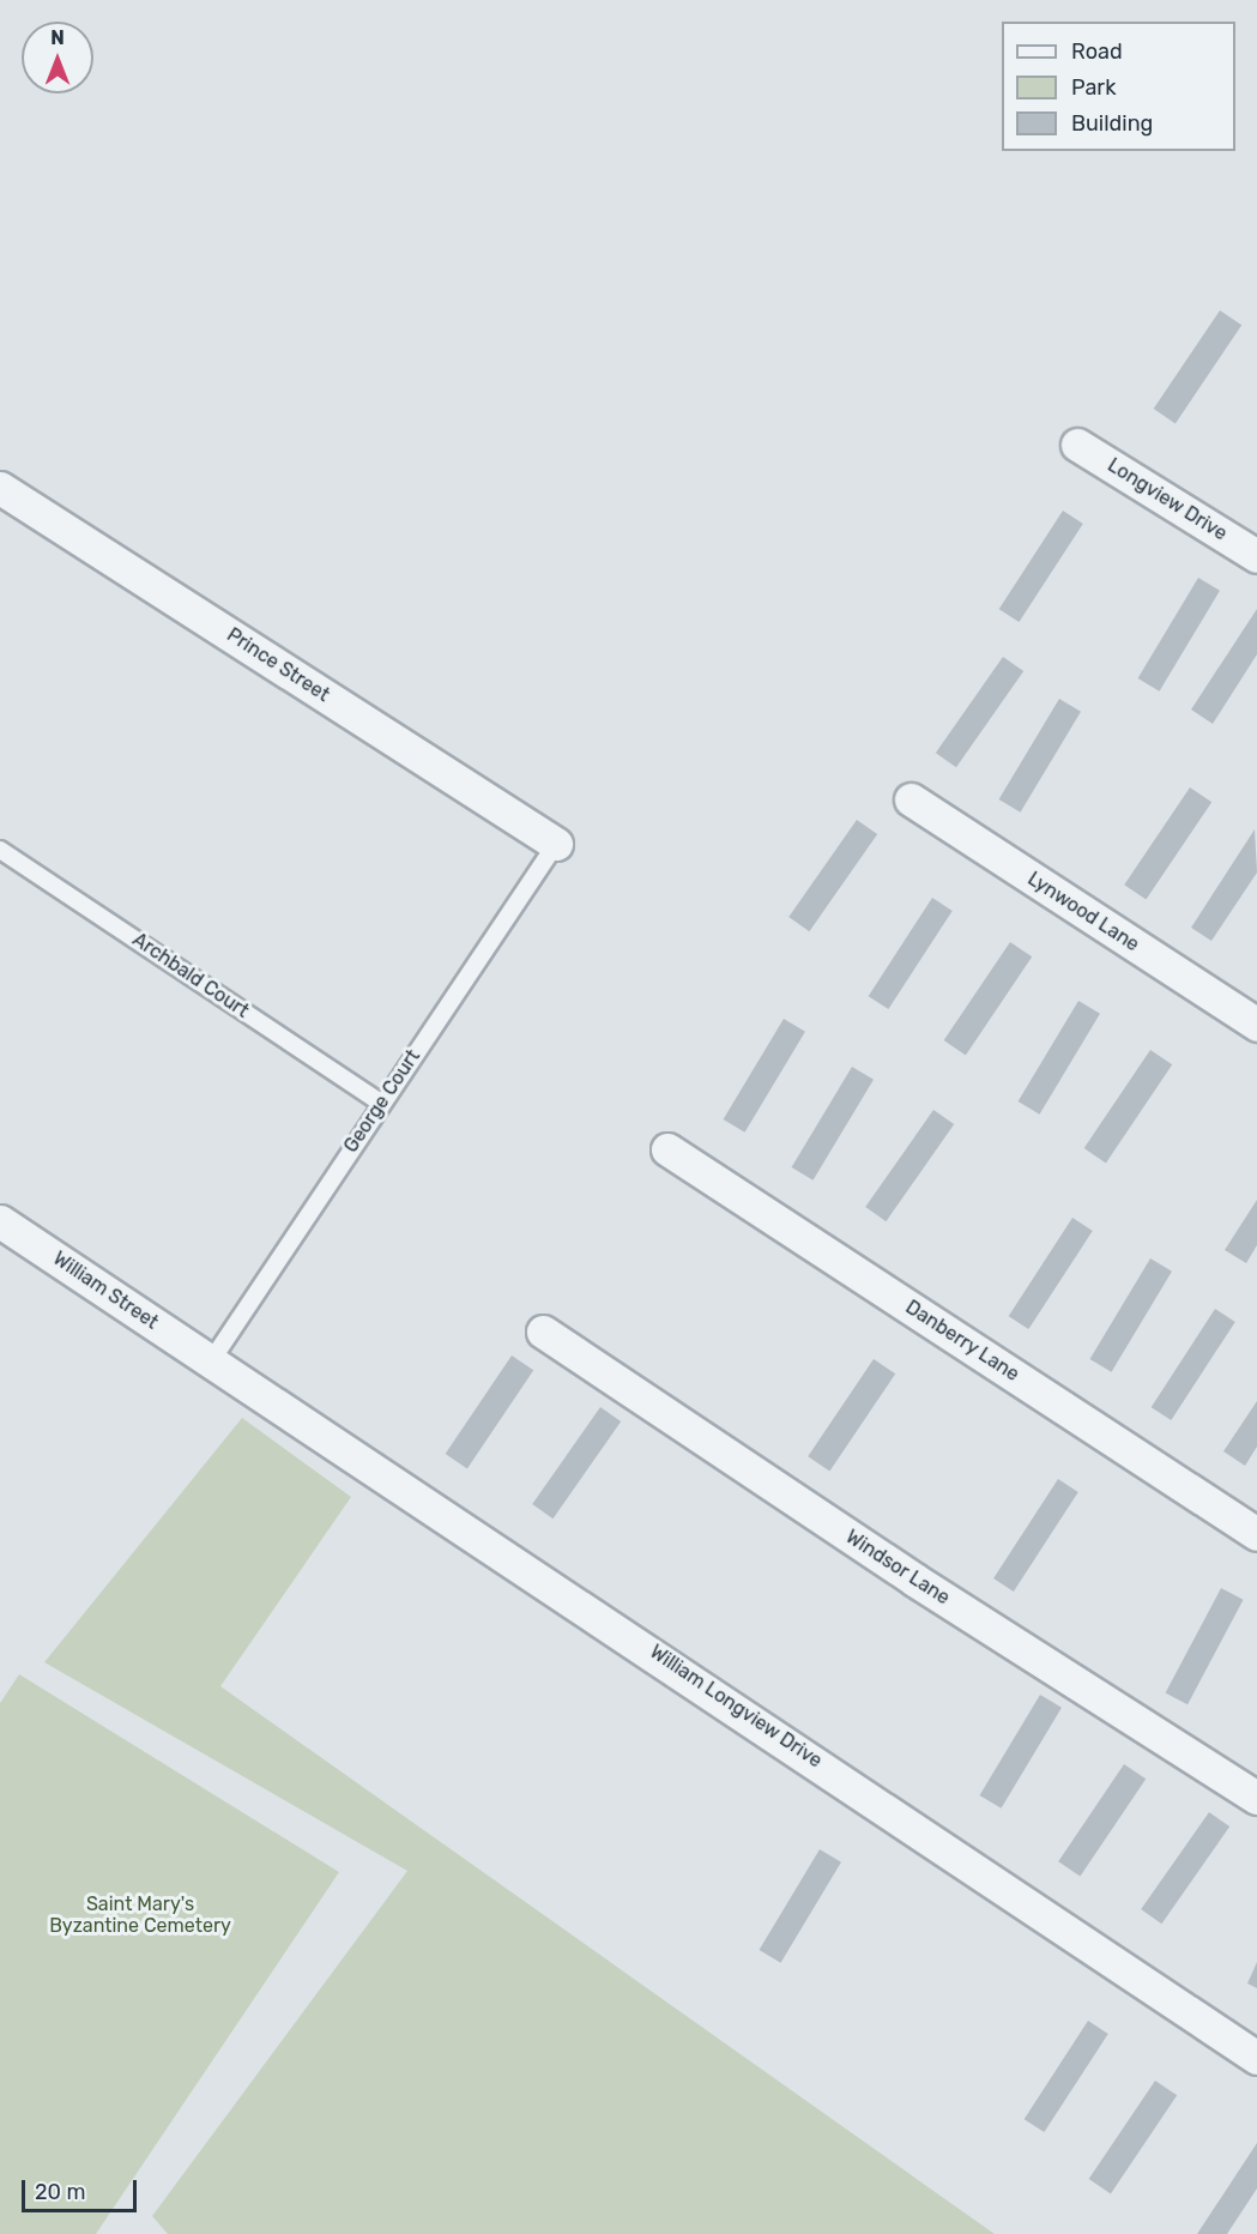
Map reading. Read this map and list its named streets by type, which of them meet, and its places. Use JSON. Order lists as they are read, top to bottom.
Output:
{
  "streets": {
    "street": [
      "Longview Drive",
      "Prince Street",
      "Lynwood Lane",
      "William Street",
      "Danberry Lane",
      "Windsor Lane",
      "William Longview Drive"
    ],
    "lane": ["Archbald Court", "George Court"]
  },
  "crossings": [
    ["Prince Street", "George Court"],
    ["Archbald Court", "George Court"],
    ["George Court", "William Street"],
    ["George Court", "William Longview Drive"],
    ["William Street", "William Longview Drive"]
  ],
  "parks": ["Saint Mary's Byzantine Cemetery"],
  "legend": ["Road", "Park", "Building"],
  "scale_bar": "20 m",
  "north": "top"
}
